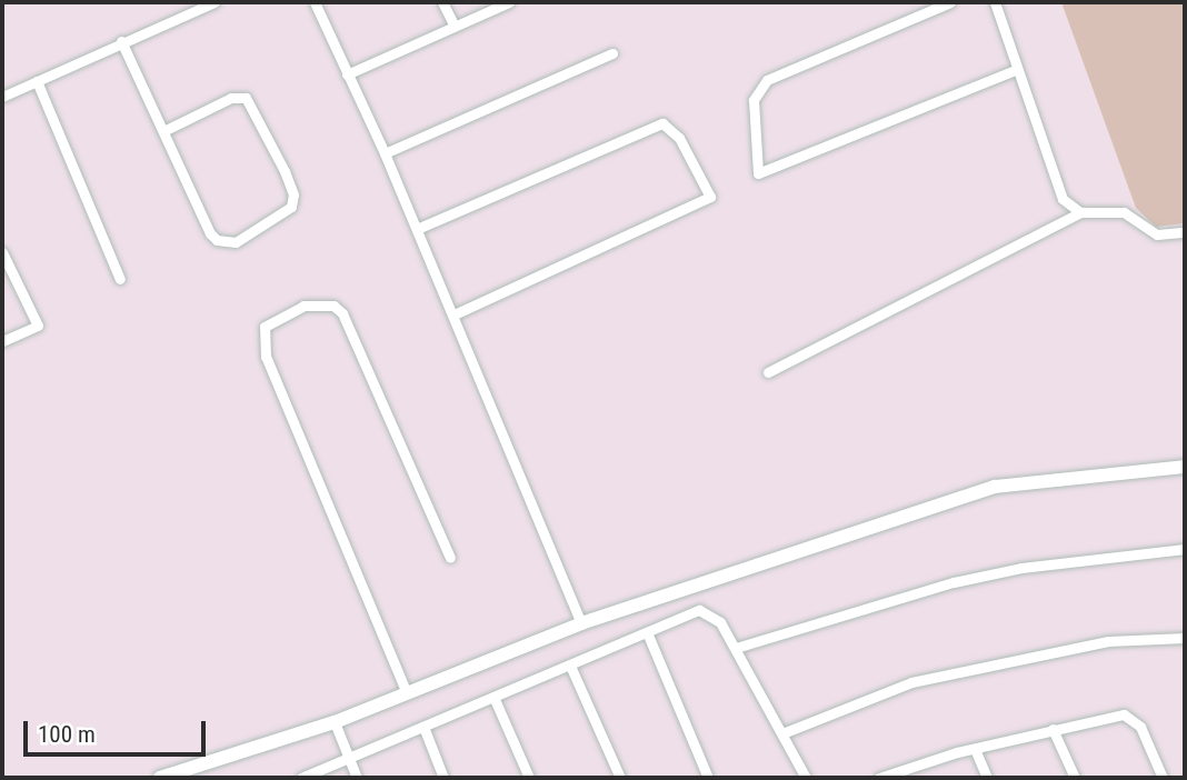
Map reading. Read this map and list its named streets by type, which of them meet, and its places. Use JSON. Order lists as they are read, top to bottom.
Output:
{
  "scale_bar": "100 m"
}
